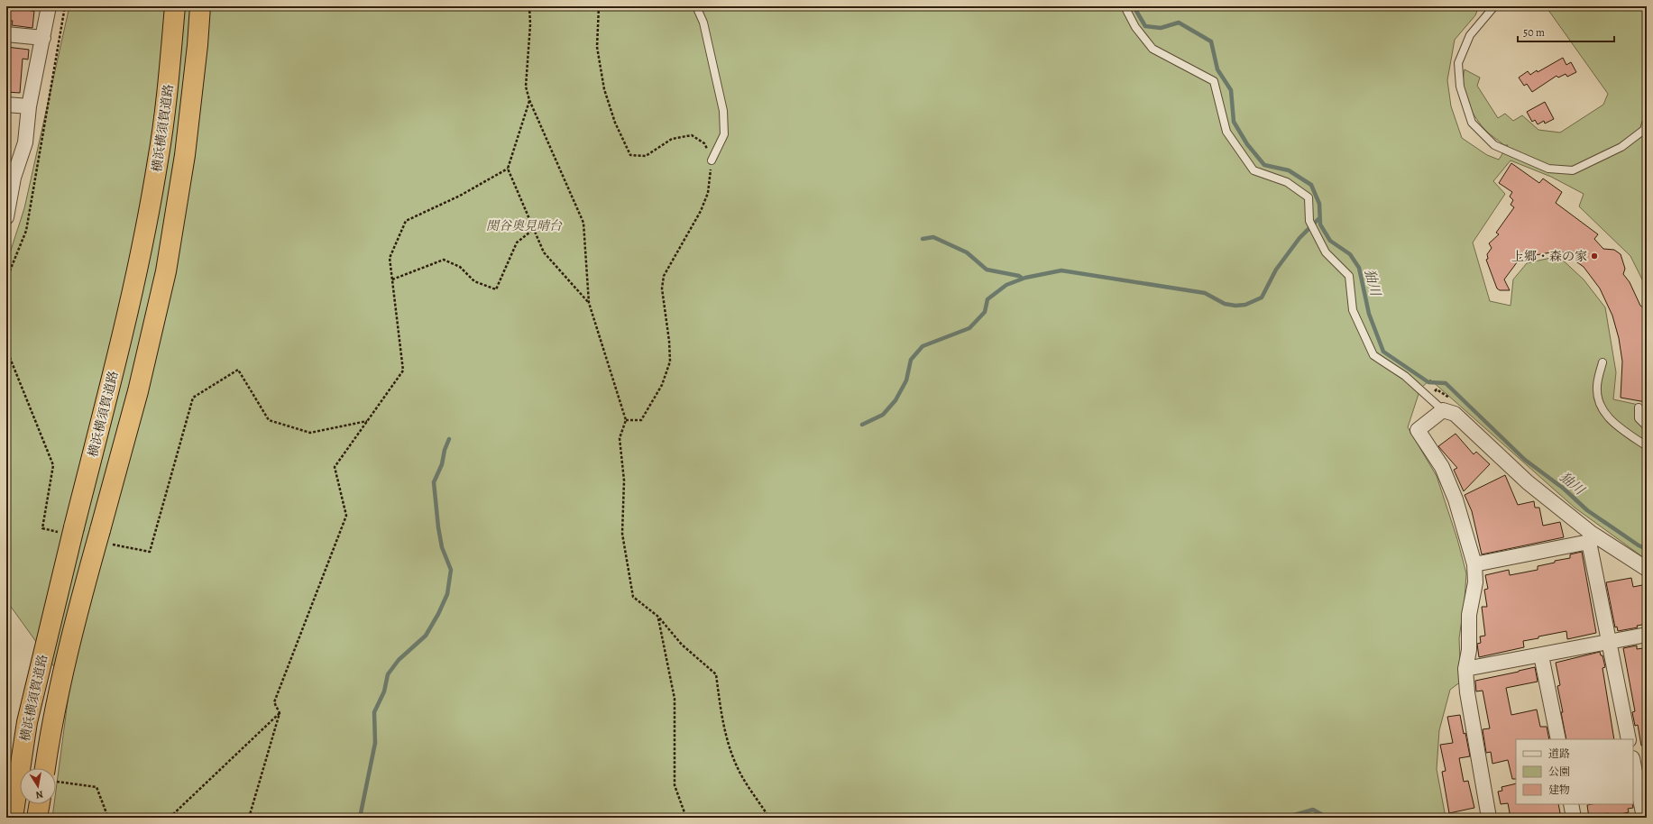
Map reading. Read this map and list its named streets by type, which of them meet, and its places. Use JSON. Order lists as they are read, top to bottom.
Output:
{
  "streets": {
    "highway": ["横浜横須賀道路"]
  },
  "water": ["㹨川"],
  "parks": ["関谷奥見晴台"],
  "places": ["上郷・森の家"],
  "legend": ["道路", "公園", "建物"],
  "scale_bar": "50 m",
  "north": "bottom"
}
